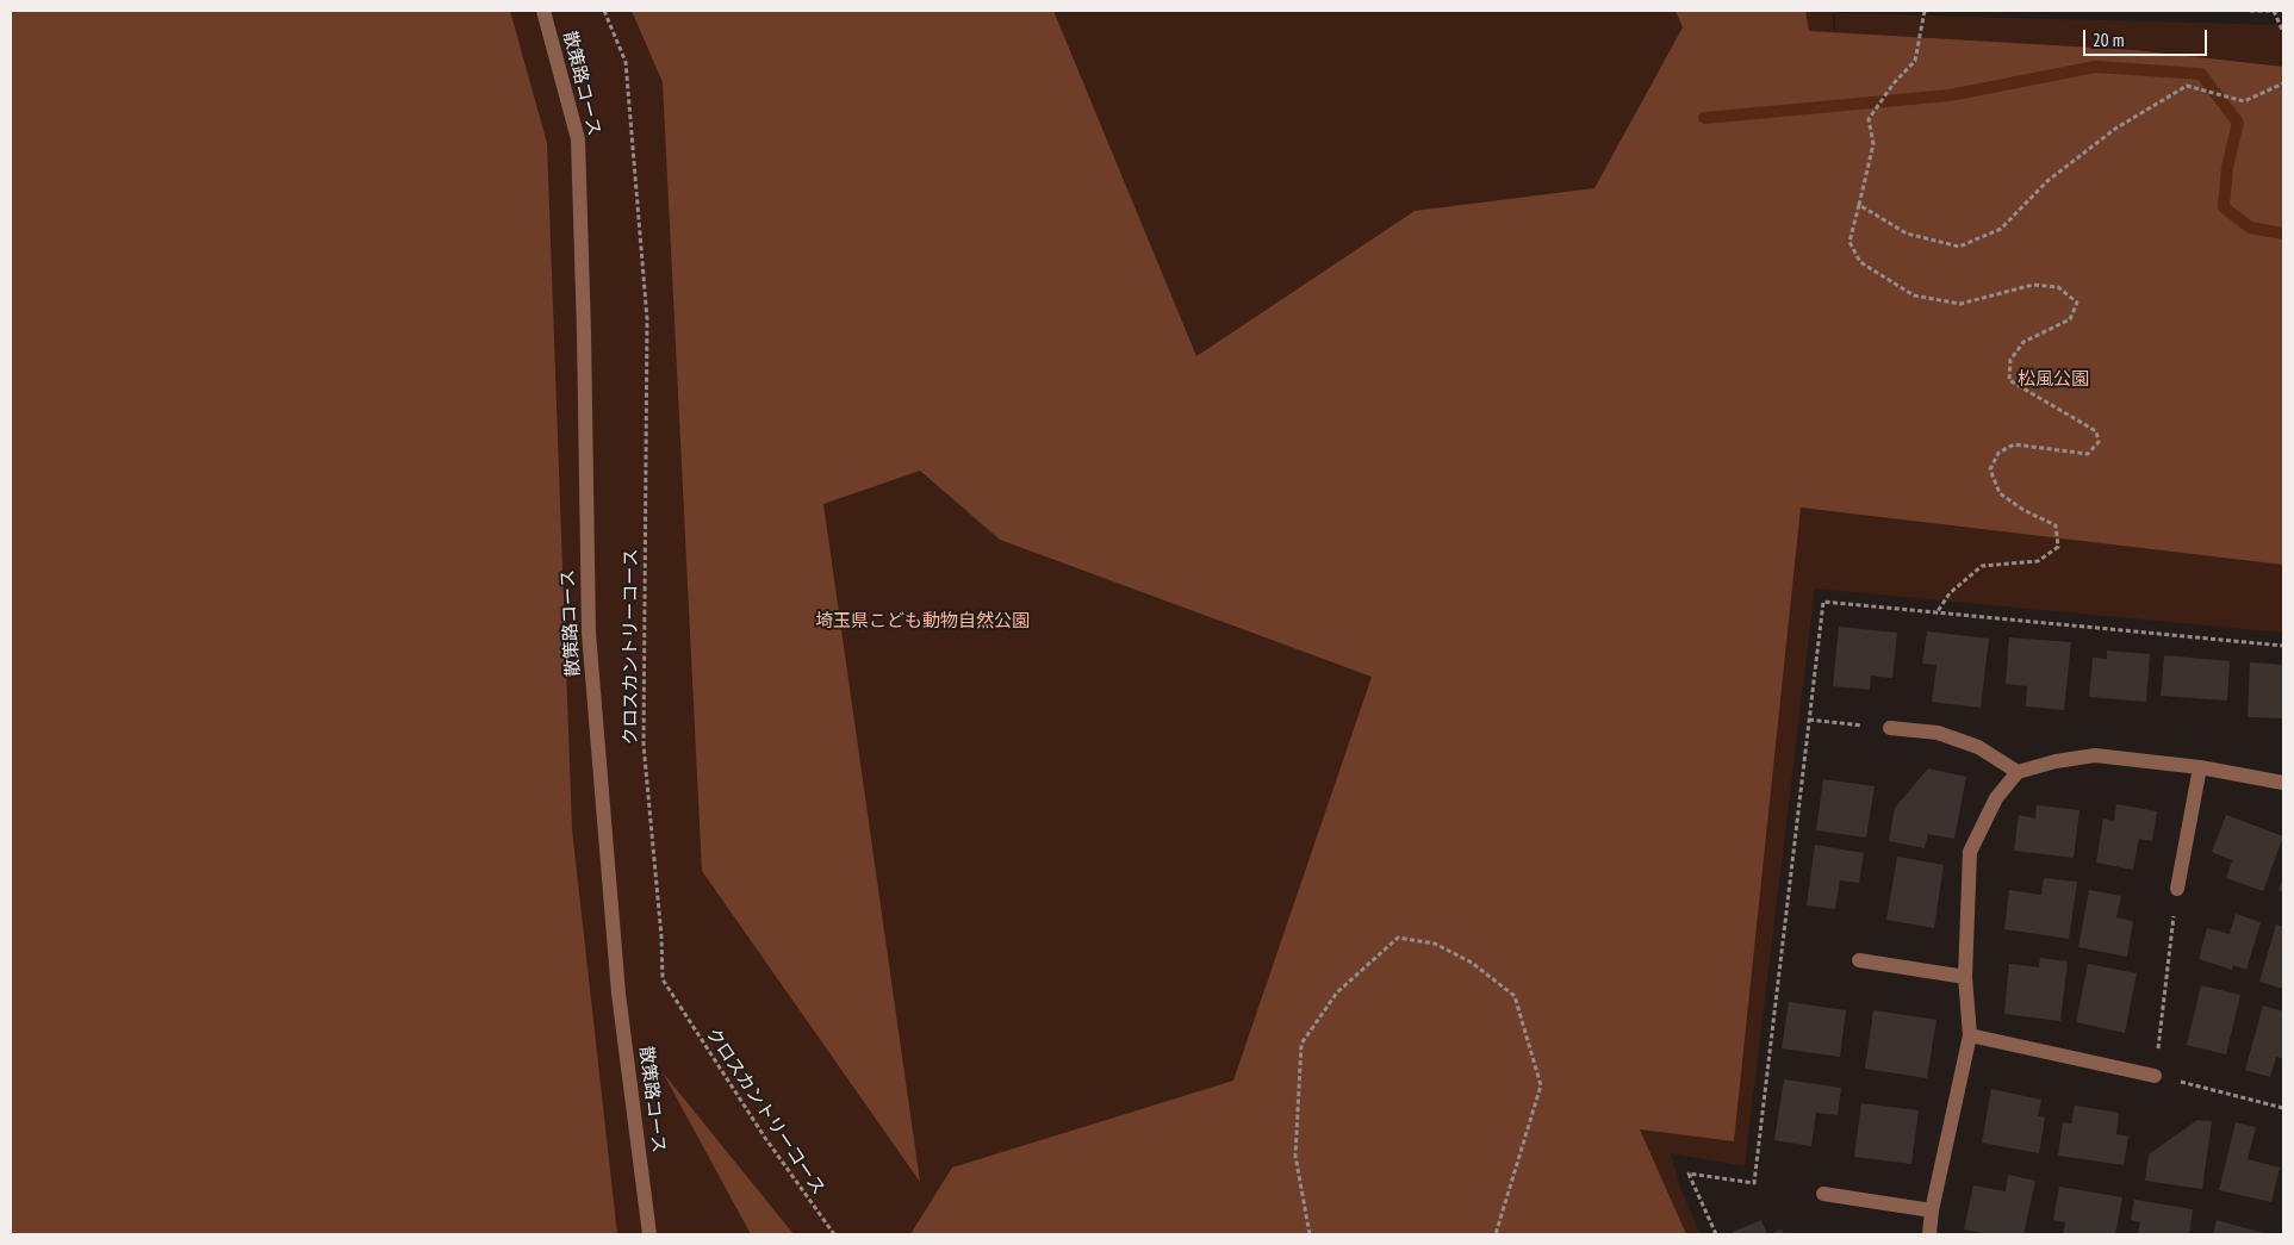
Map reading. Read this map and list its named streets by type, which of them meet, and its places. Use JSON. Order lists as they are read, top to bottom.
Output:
{
  "streets": {
    "street": ["散策路コース"],
    "path": ["クロスカントリーコース"]
  },
  "parks": ["松風公園", "埼玉県こども動物自然公園"],
  "scale_bar": "20 m"
}
